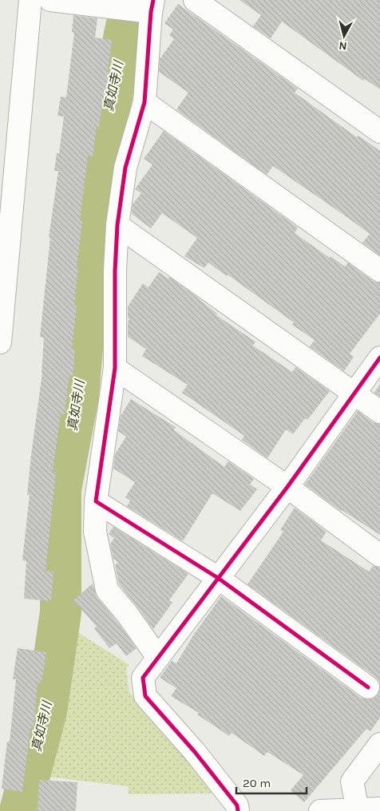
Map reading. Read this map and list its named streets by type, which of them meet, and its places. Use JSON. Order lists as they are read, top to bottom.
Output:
{
  "water": ["真如寺川"],
  "scale_bar": "20 m",
  "north": "bottom"
}
